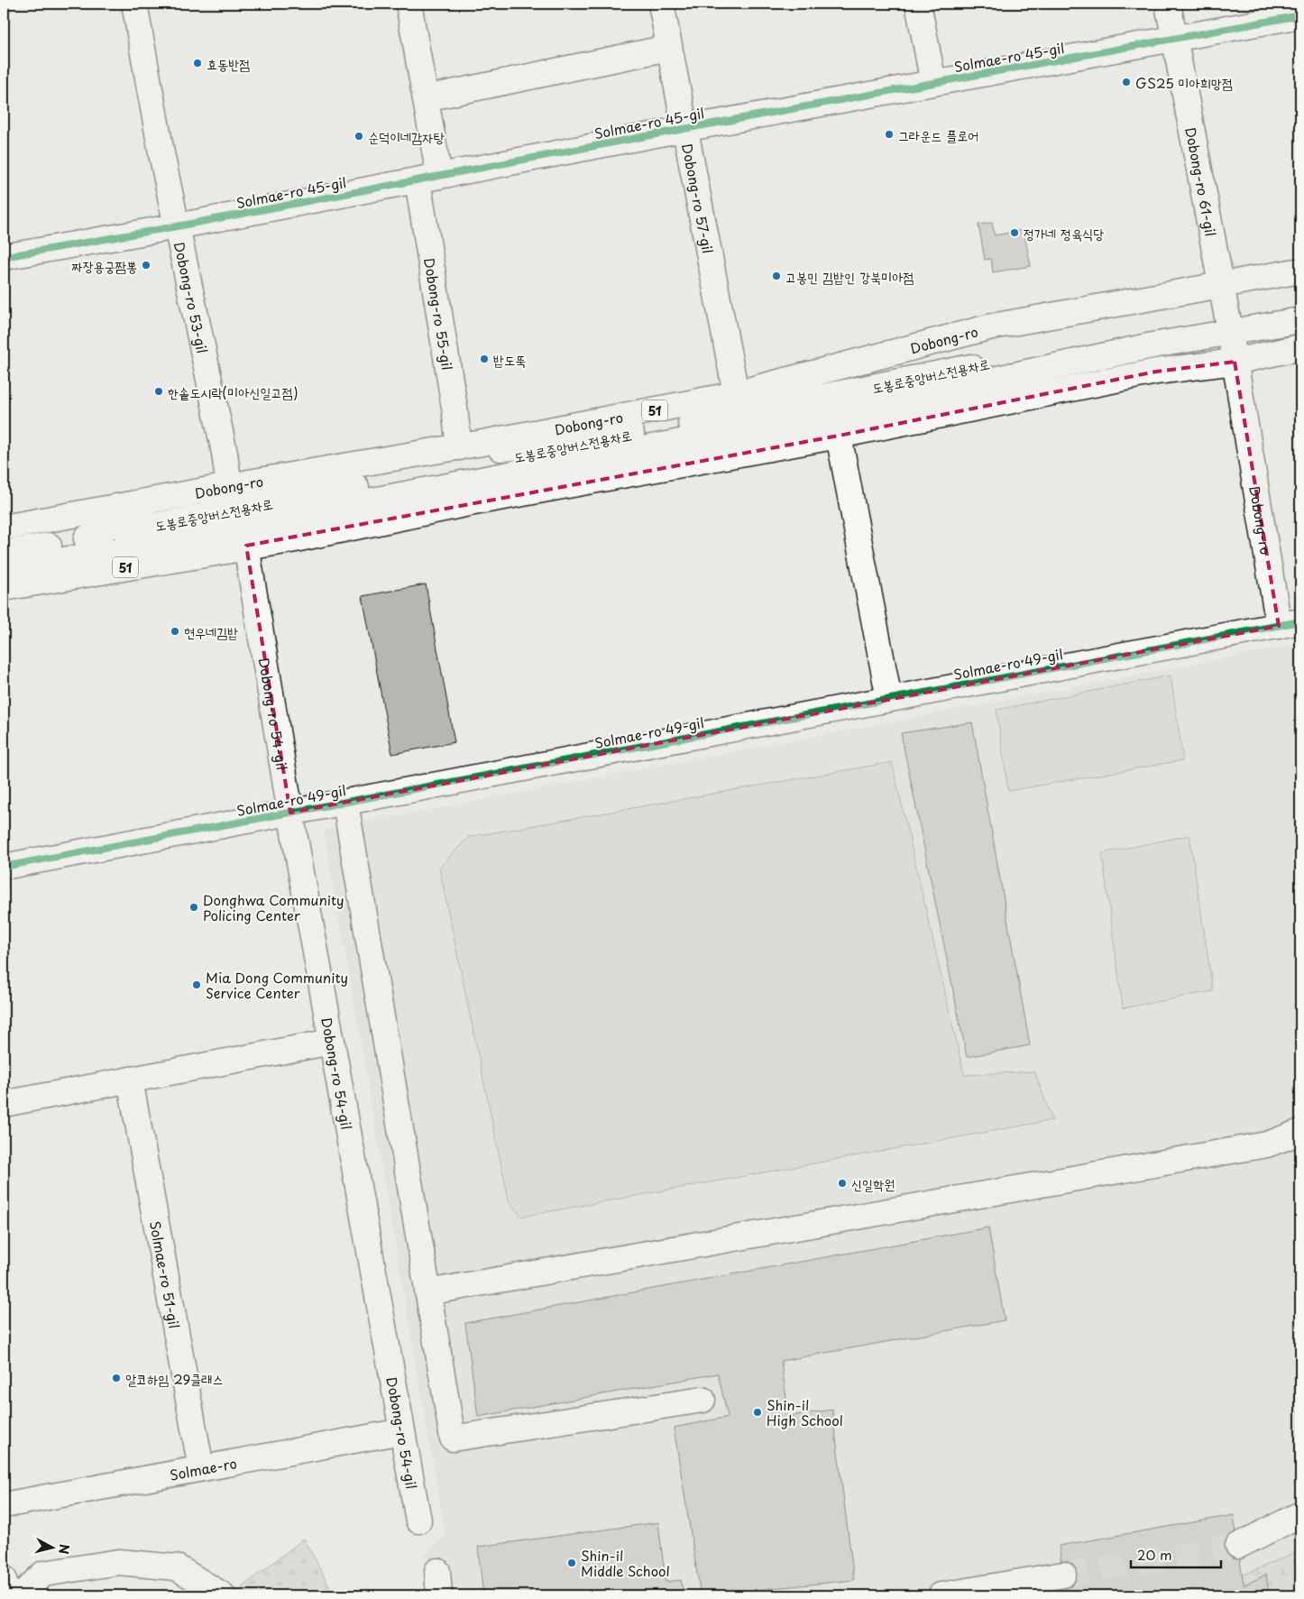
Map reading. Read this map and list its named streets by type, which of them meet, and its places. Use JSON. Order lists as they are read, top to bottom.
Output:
{
  "streets": {
    "street": [
      "Solmae-ro 45-gil",
      "Dobong-ro 61-gil",
      "Dobong-ro 57-gil",
      "Dobong-ro 53-gil",
      "Dobong-ro 55-gil",
      "Dobong-ro",
      "도봉로중앙버스전용차로",
      "51",
      "Solmae-ro 49-gil",
      "Dobong-ro 54-gil",
      "Solmae-ro 51-gil",
      "Solmae-ro"
    ]
  },
  "crossings": [
    ["Solmae-ro 45-gil", "Dobong-ro 61-gil"],
    ["Solmae-ro 45-gil", "Dobong-ro 57-gil"],
    ["Solmae-ro 45-gil", "Dobong-ro 53-gil"],
    ["Solmae-ro 45-gil", "Dobong-ro 55-gil"],
    ["Dobong-ro 61-gil", "Dobong-ro"],
    ["Dobong-ro 61-gil", "도봉로중앙버스전용차로"],
    ["Dobong-ro 61-gil", "51"],
    ["Dobong-ro 57-gil", "Dobong-ro"],
    ["Dobong-ro 53-gil", "Dobong-ro"],
    ["Dobong-ro 55-gil", "Dobong-ro"],
    ["Dobong-ro", "51"],
    ["Dobong-ro", "Solmae-ro 49-gil"],
    ["51", "Dobong-ro 54-gil"],
    ["Solmae-ro 49-gil", "Dobong-ro 54-gil"],
    ["Dobong-ro 54-gil", "Solmae-ro"],
    ["Solmae-ro 51-gil", "Solmae-ro"]
  ],
  "places": [
    "효동반점",
    "GS25 미아희망점",
    "그라운드 플로어",
    "순덕이네감자탕",
    "정가네 정육식당",
    "짜장용궁짬뽕",
    "고봉민 김밥인 강북미아점",
    "밥도뚝",
    "한솥도시락(미아신일고점)",
    "현우네김밥",
    "Donghwa Community Policing Center",
    "Mia Dong Community Service Center",
    "신일학원",
    "알코하임 29클래스",
    "Shin-il High School",
    "Shin-il Middle School"
  ],
  "scale_bar": "20 m",
  "north": "right"
}
